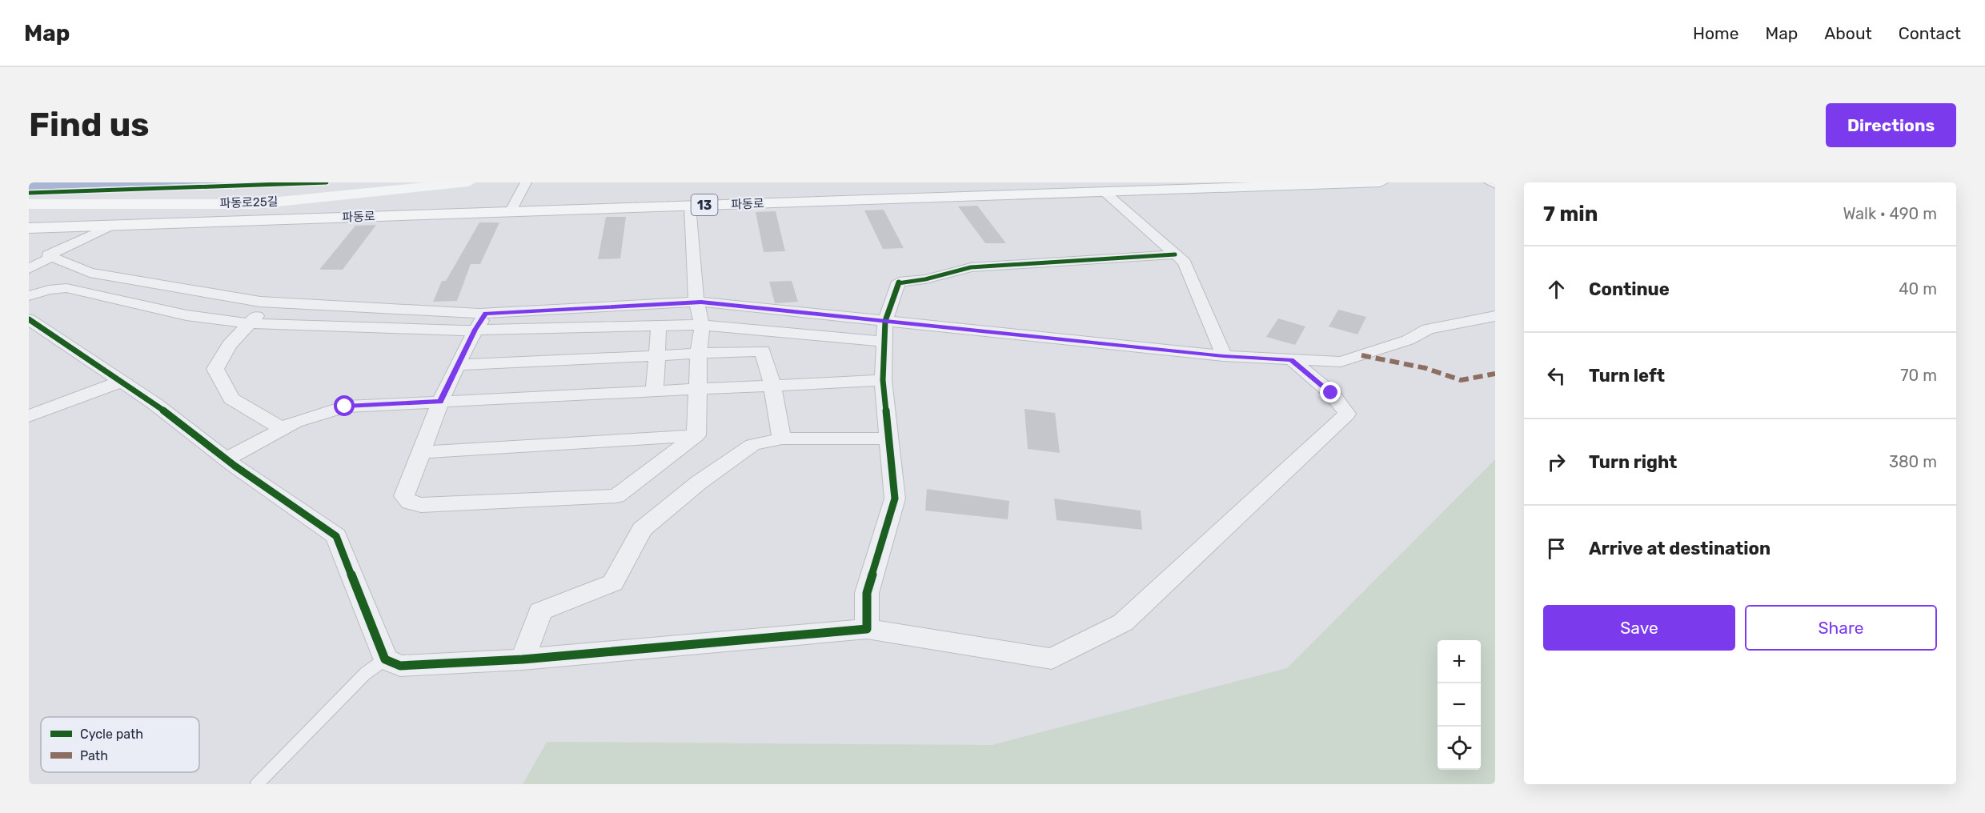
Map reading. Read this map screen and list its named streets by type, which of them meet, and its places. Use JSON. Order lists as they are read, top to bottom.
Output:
{
  "streets": {
    "main road": ["파동로25길", "파동로", "13"]
  },
  "legend": ["Cycle path", "Path"],
  "page": {
    "header": "Map",
    "nav": [
      "Home",
      "Map",
      "About",
      "Contact"
    ],
    "buttons": [
      "Directions",
      ["Save", "Share"]
    ],
    "title": "Find us",
    "heading": ["7 min", "Walk · 490 m"],
    "list": [
      ["Continue", "40 m"],
      ["Turn left", "70 m"],
      ["Turn right", "380 m"],
      "Arrive at destination"
    ],
    "map_buttons": ["+", "−"]
  }
}
